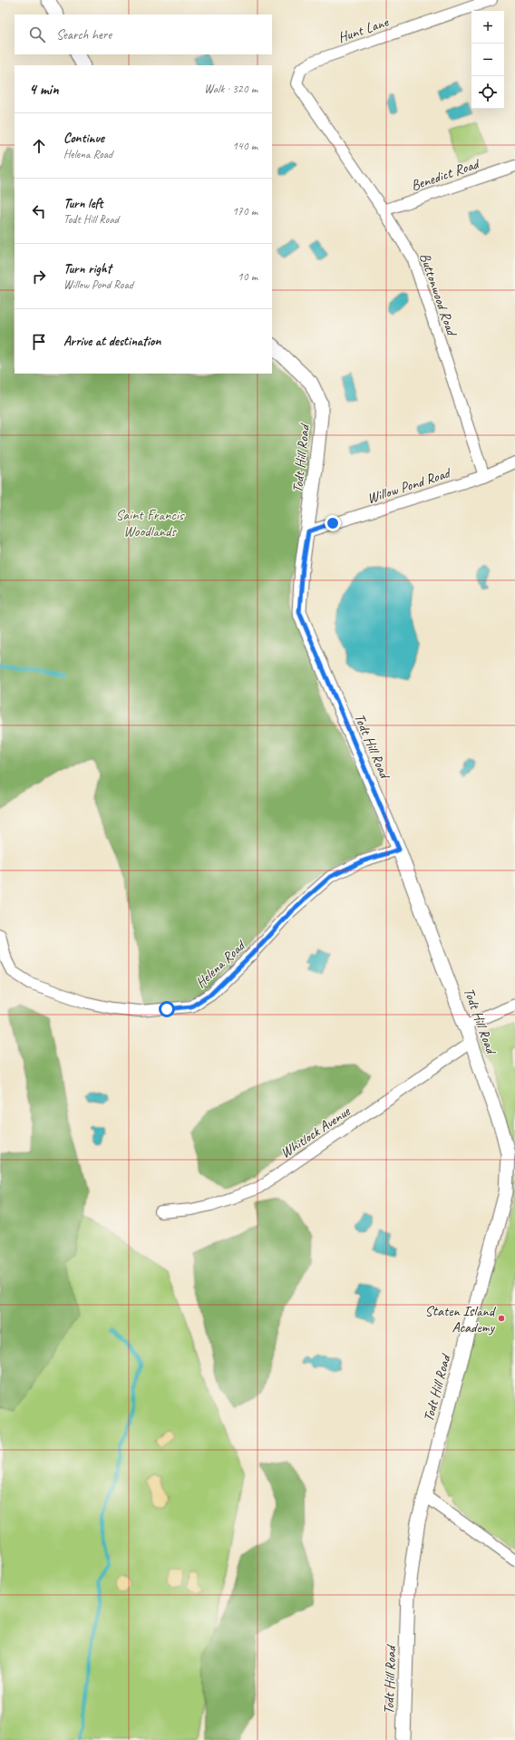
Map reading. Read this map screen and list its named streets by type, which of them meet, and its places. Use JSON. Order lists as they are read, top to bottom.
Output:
{
  "streets": {
    "street": [
      "Hunt Lane",
      "Benedict Road",
      "Buttonwood Road",
      "Todt Hill Road",
      "Willow Pond Road",
      "Helena Road",
      "Whitlock Avenue"
    ]
  },
  "crossings": [
    ["Hunt Lane", "Buttonwood Road"],
    ["Benedict Road", "Buttonwood Road"],
    ["Buttonwood Road", "Willow Pond Road"],
    ["Todt Hill Road", "Willow Pond Road"],
    ["Todt Hill Road", "Helena Road"],
    ["Todt Hill Road", "Whitlock Avenue"]
  ],
  "parks": ["Saint Francis Woodlands"],
  "places": ["Staten Island Academy"],
  "page": {
    "map_buttons": ["+", "−"],
    "search": "Search here",
    "heading": ["4 min", "Walk · 320 m"],
    "list": [
      ["Continue", "Helena Road", "140 m"],
      ["Turn left", "Todt Hill Road", "170 m"],
      ["Turn right", "Willow Pond Road", "10 m"],
      "Arrive at destination"
    ]
  }
}
